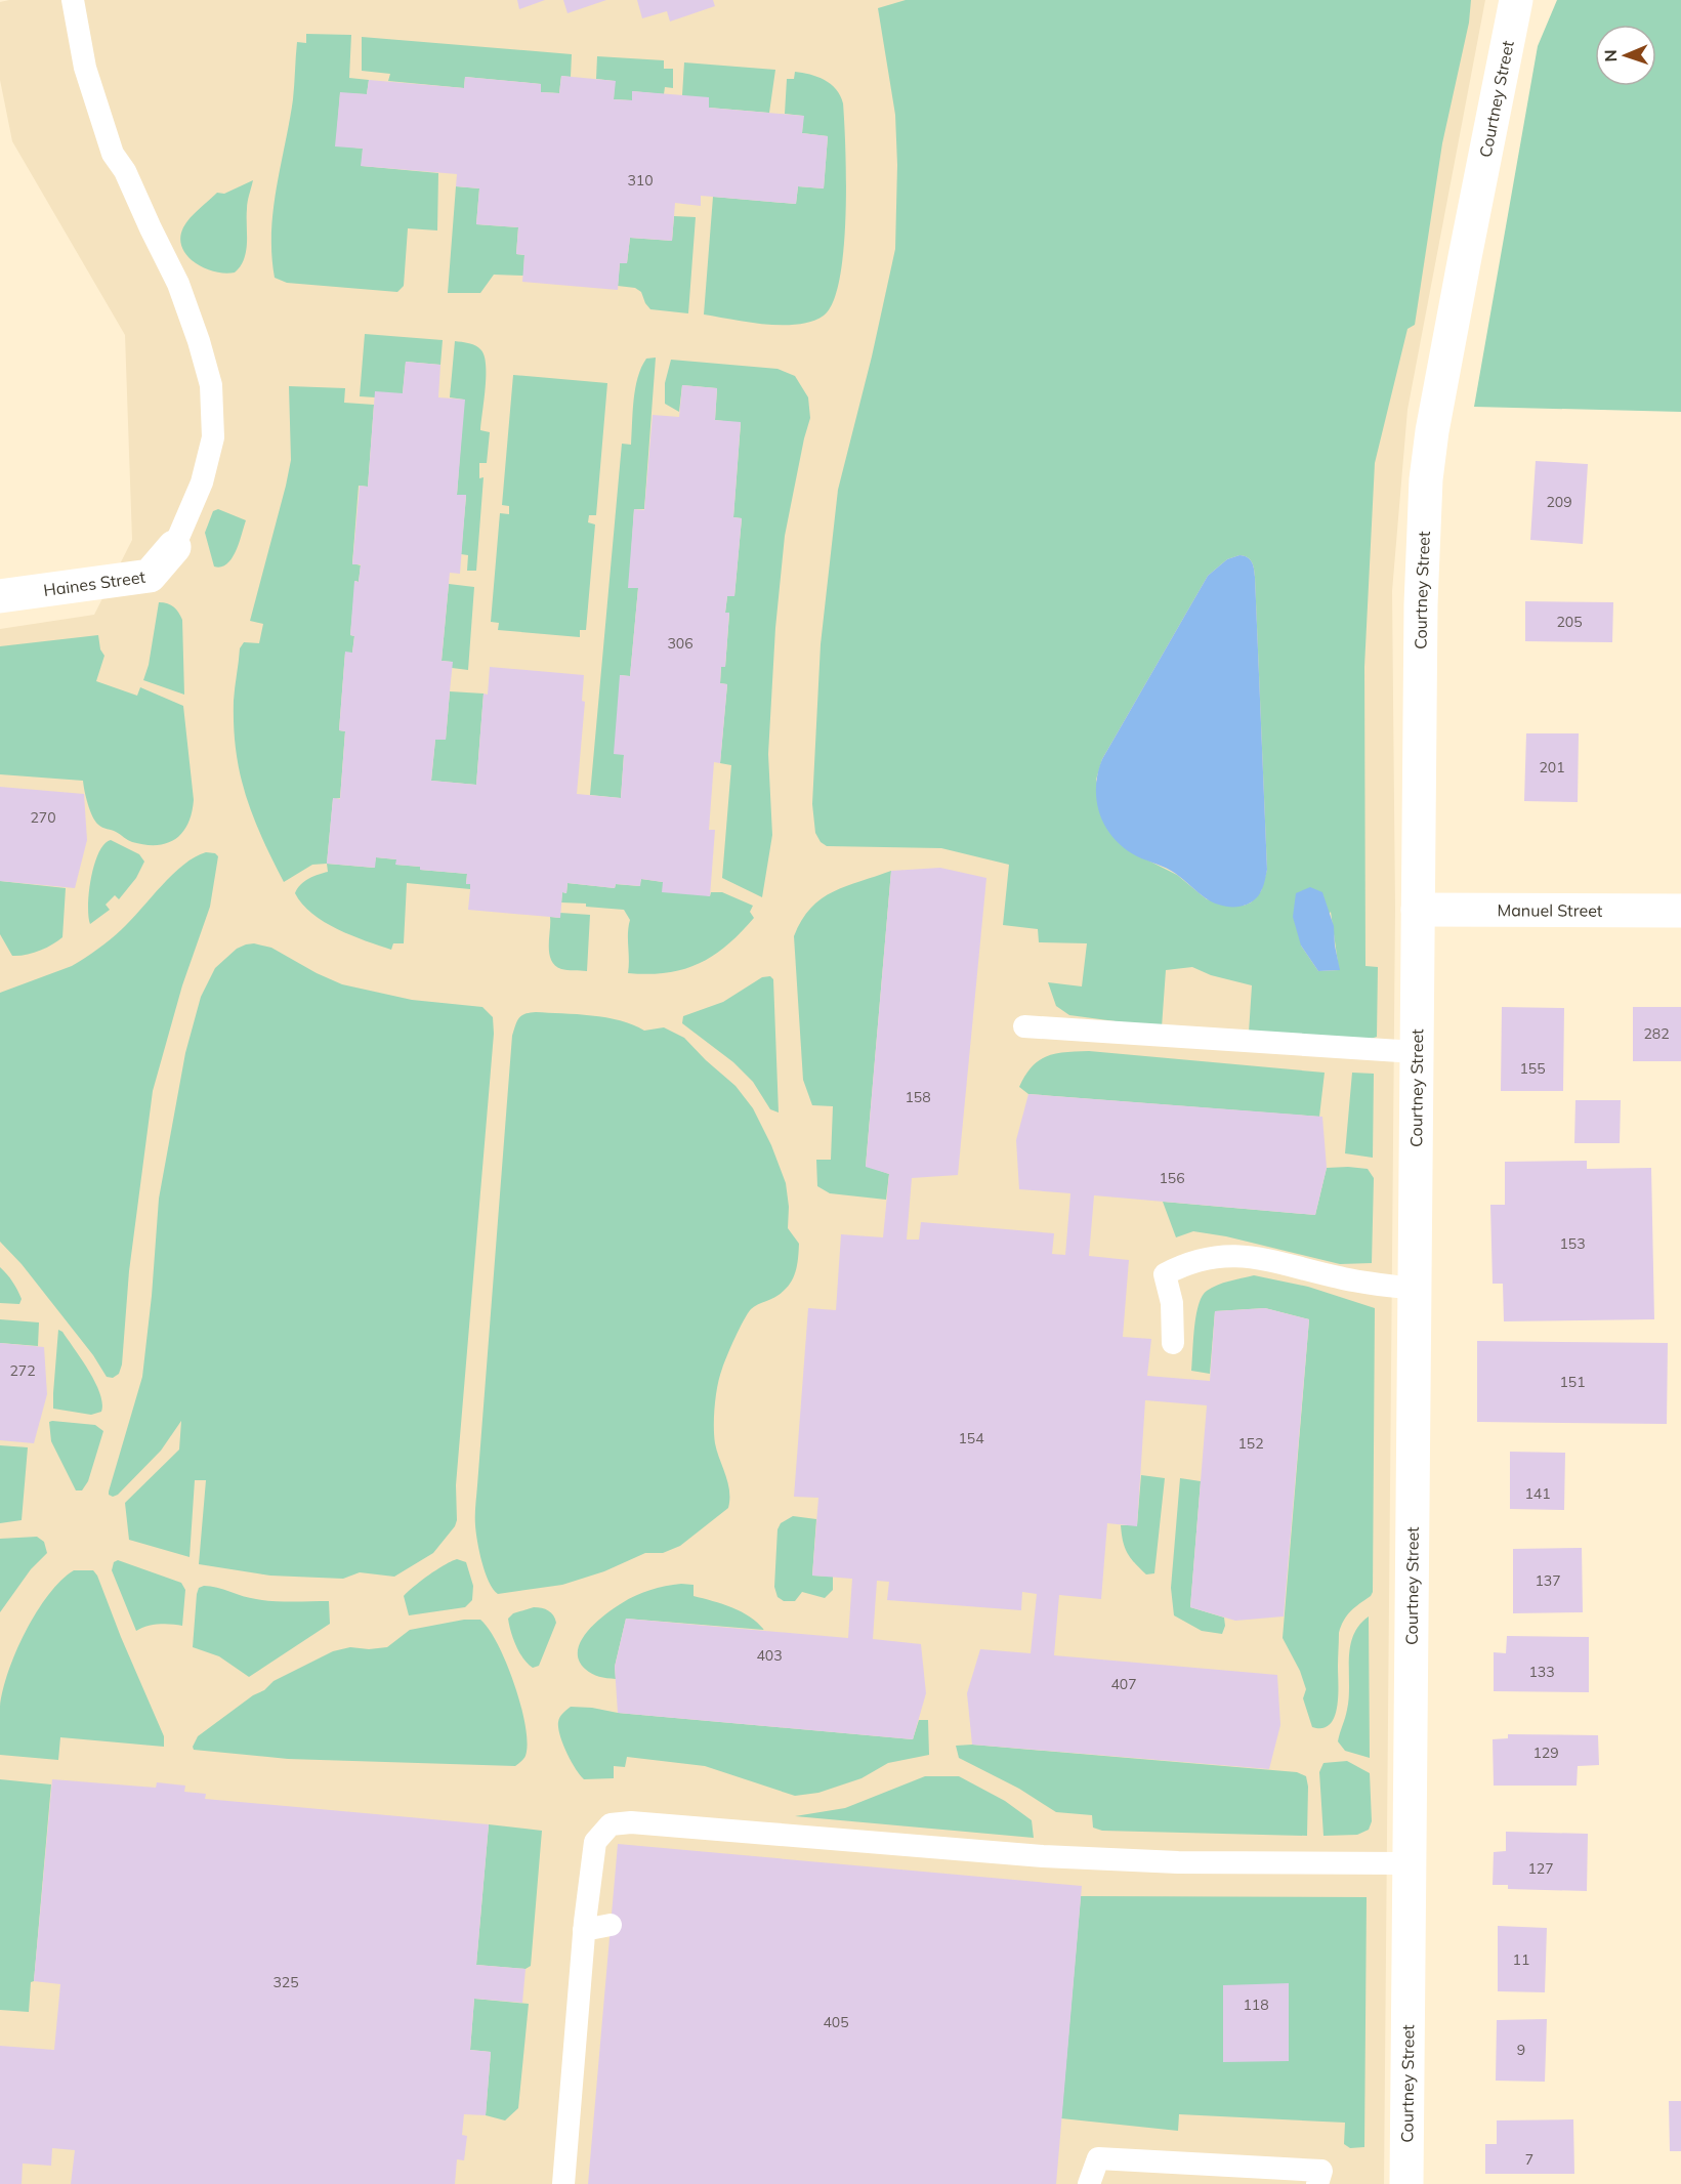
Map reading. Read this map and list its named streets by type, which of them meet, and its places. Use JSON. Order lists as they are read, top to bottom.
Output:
{
  "streets": {
    "street": ["Courtney Street", "Haines Street", "Manuel Street"]
  },
  "crossings": [
    ["Courtney Street", "Manuel Street"]
  ],
  "house_numbers": [
    "310",
    "209",
    "205",
    "306",
    "201",
    "270",
    "282",
    "155",
    "158",
    "156",
    "153",
    "272",
    "151",
    "154",
    "152",
    "141",
    "137",
    "403",
    "133",
    "407",
    "129",
    "127",
    "11",
    "325",
    "118",
    "405",
    "9",
    "7"
  ],
  "north": "left"
}
